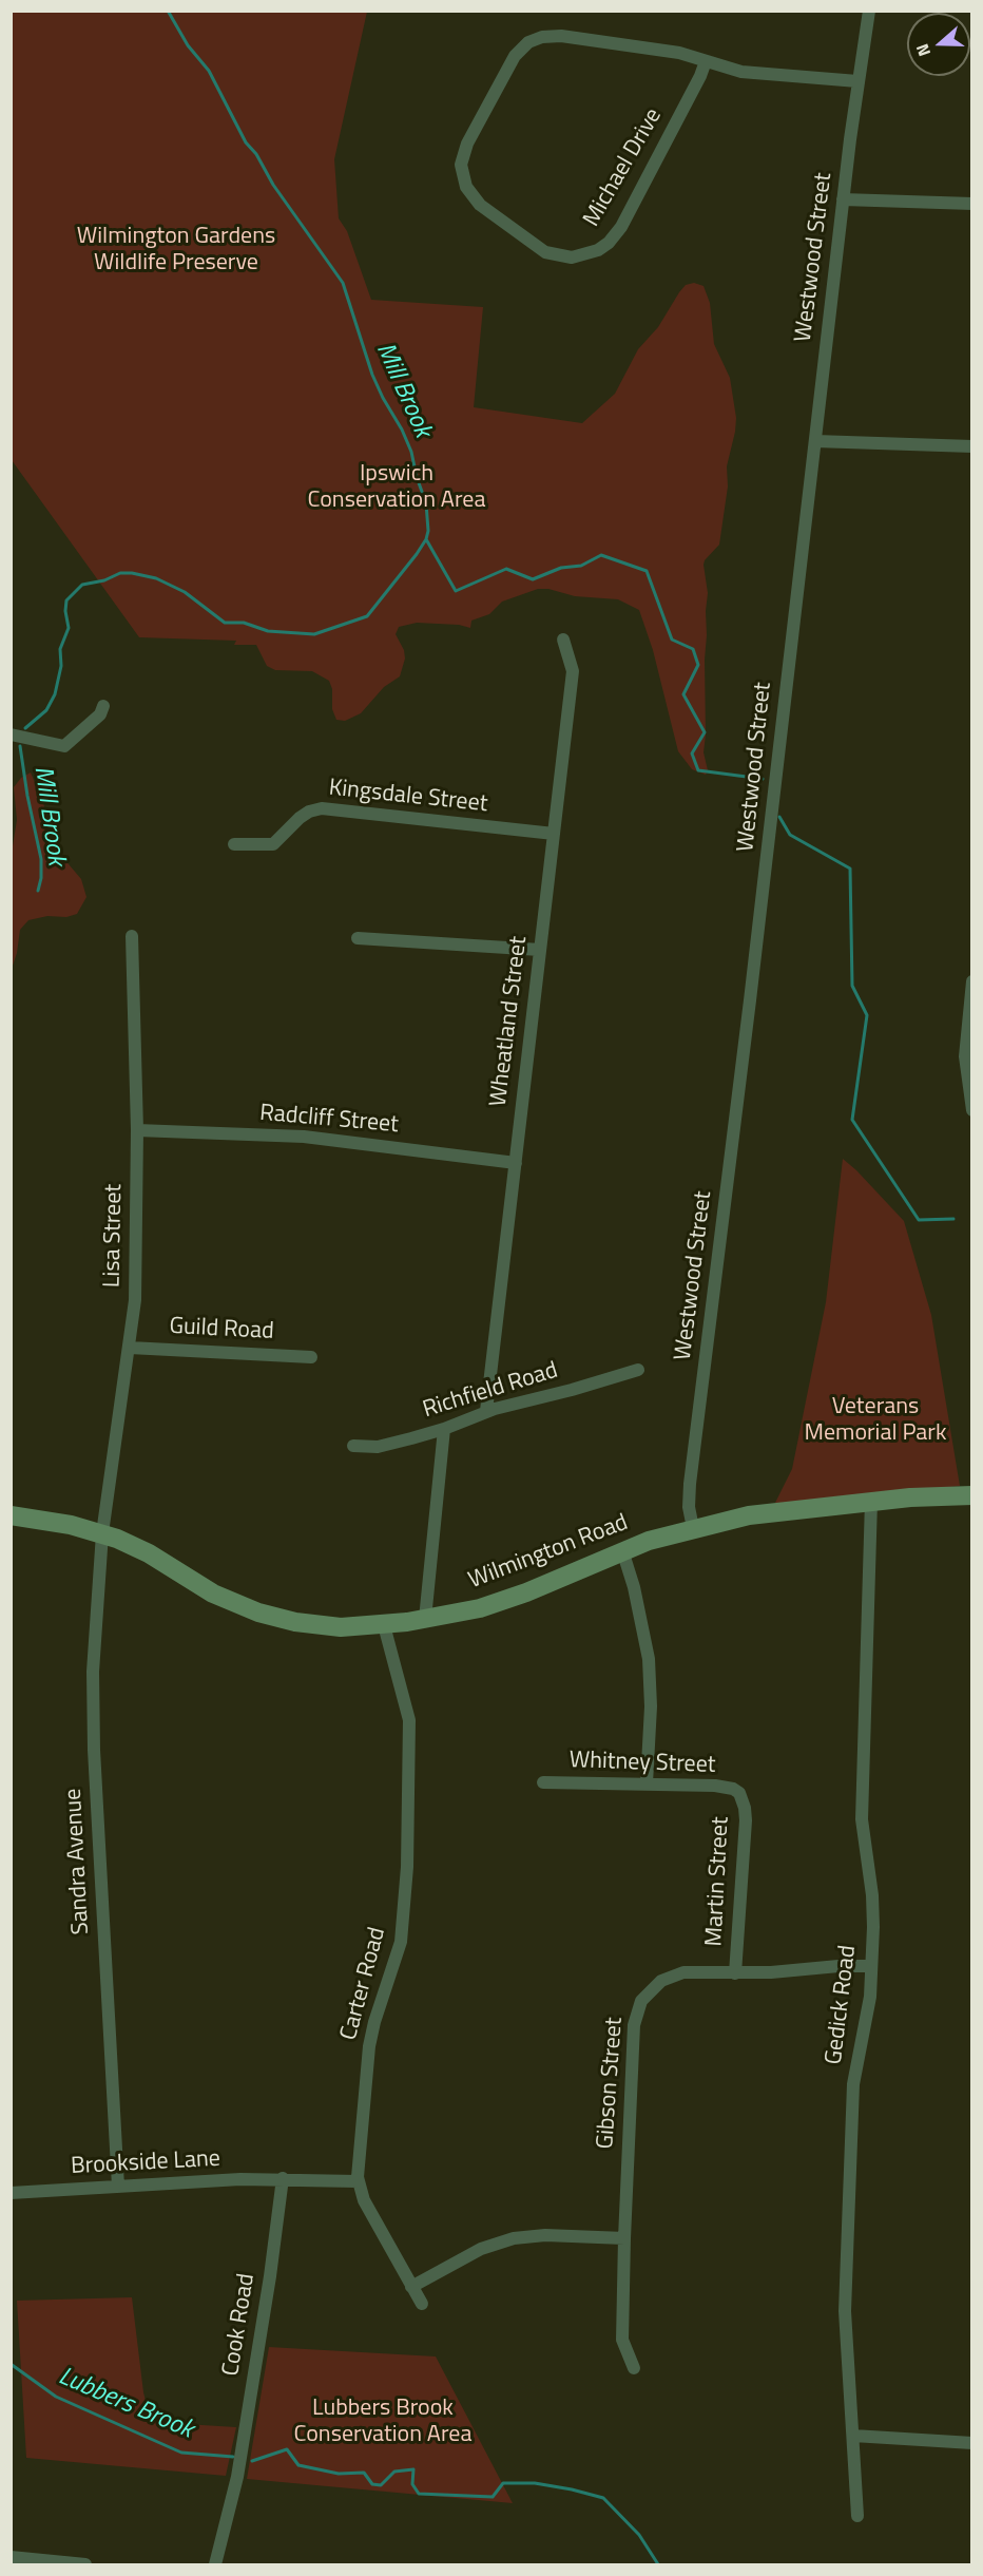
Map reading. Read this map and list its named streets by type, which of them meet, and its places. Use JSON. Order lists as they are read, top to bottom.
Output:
{
  "streets": {
    "main road": ["Wilmington Road"],
    "street": [
      "Michael Drive",
      "Westwood Street",
      "Kingsdale Street",
      "Wheatland Street",
      "Radcliff Street",
      "Lisa Street",
      "Guild Road",
      "Richfield Road",
      "Whitney Street",
      "Sandra Avenue",
      "Martin Street",
      "Carter Road",
      "Gedick Road",
      "Gibson Street",
      "Brookside Lane",
      "Cook Road"
    ]
  },
  "crossings": [
    ["Michael Drive", "Westwood Street"],
    ["Westwood Street", "Wilmington Road"],
    ["Kingsdale Street", "Wheatland Street"],
    ["Wheatland Street", "Radcliff Street"],
    ["Wheatland Street", "Richfield Road"],
    ["Radcliff Street", "Lisa Street"],
    ["Lisa Street", "Guild Road"],
    ["Lisa Street", "Wilmington Road"],
    ["Lisa Street", "Sandra Avenue"],
    ["Wilmington Road", "Sandra Avenue"],
    ["Wilmington Road", "Carter Road"],
    ["Wilmington Road", "Gedick Road"],
    ["Whitney Street", "Martin Street"],
    ["Sandra Avenue", "Brookside Lane"],
    ["Martin Street", "Gibson Street"],
    ["Carter Road", "Brookside Lane"],
    ["Gedick Road", "Gibson Street"],
    ["Brookside Lane", "Cook Road"]
  ],
  "water": ["Mill Brook", "Lubbers Brook"],
  "parks": [
    "Wilmington Gardens Wildlife Preserve",
    "Ipswich Conservation Area",
    "Veterans Memorial Park",
    "Lubbers Brook Conservation Area"
  ],
  "north": "left"
}
